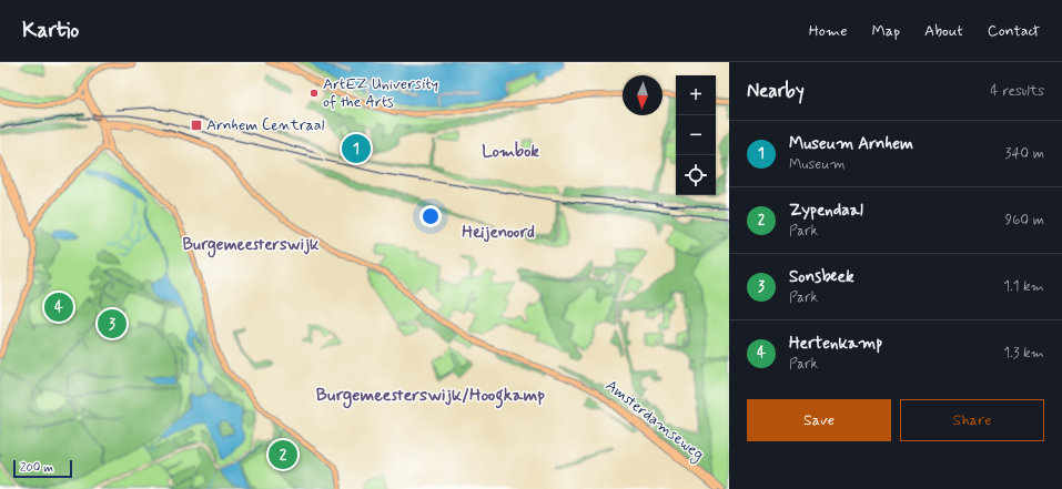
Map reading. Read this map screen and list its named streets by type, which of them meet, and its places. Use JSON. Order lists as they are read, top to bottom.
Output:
{
  "streets": {
    "main road": ["Amsterdamseweg"]
  },
  "districts": [
    "Lombok",
    "Heijenoord",
    "Burgemeesterswijk",
    "Burgemeesterswijk/Hoogkamp"
  ],
  "places": {
    "other": ["ArtEZ University of the Arts"],
    "transit": ["Arnhem Centraal"]
  },
  "scale_bar": "200 m",
  "north": "bottom",
  "page": {
    "header": "Kartio",
    "nav": [
      "Home",
      "Map",
      "About",
      "Contact"
    ],
    "heading": ["Nearby", "4 results"],
    "map_buttons": ["+", "−"],
    "list": [
      {
        "mark": "1",
        "name": "Museum Arnhem",
        "note": "Museum",
        "value": "340 m"
      },
      {
        "mark": "2",
        "name": "Zypendaal",
        "note": "Park",
        "value": "960 m"
      },
      {
        "mark": "3",
        "name": "Sonsbeek",
        "note": "Park",
        "value": "1.1 km"
      },
      {
        "mark": "4",
        "name": "Hertenkamp",
        "note": "Park",
        "value": "1.3 km"
      }
    ],
    "pins": [
      "1",
      "4",
      "3",
      "2"
    ],
    "buttons": ["Save", "Share"],
    "scale": "200 m"
  }
}
